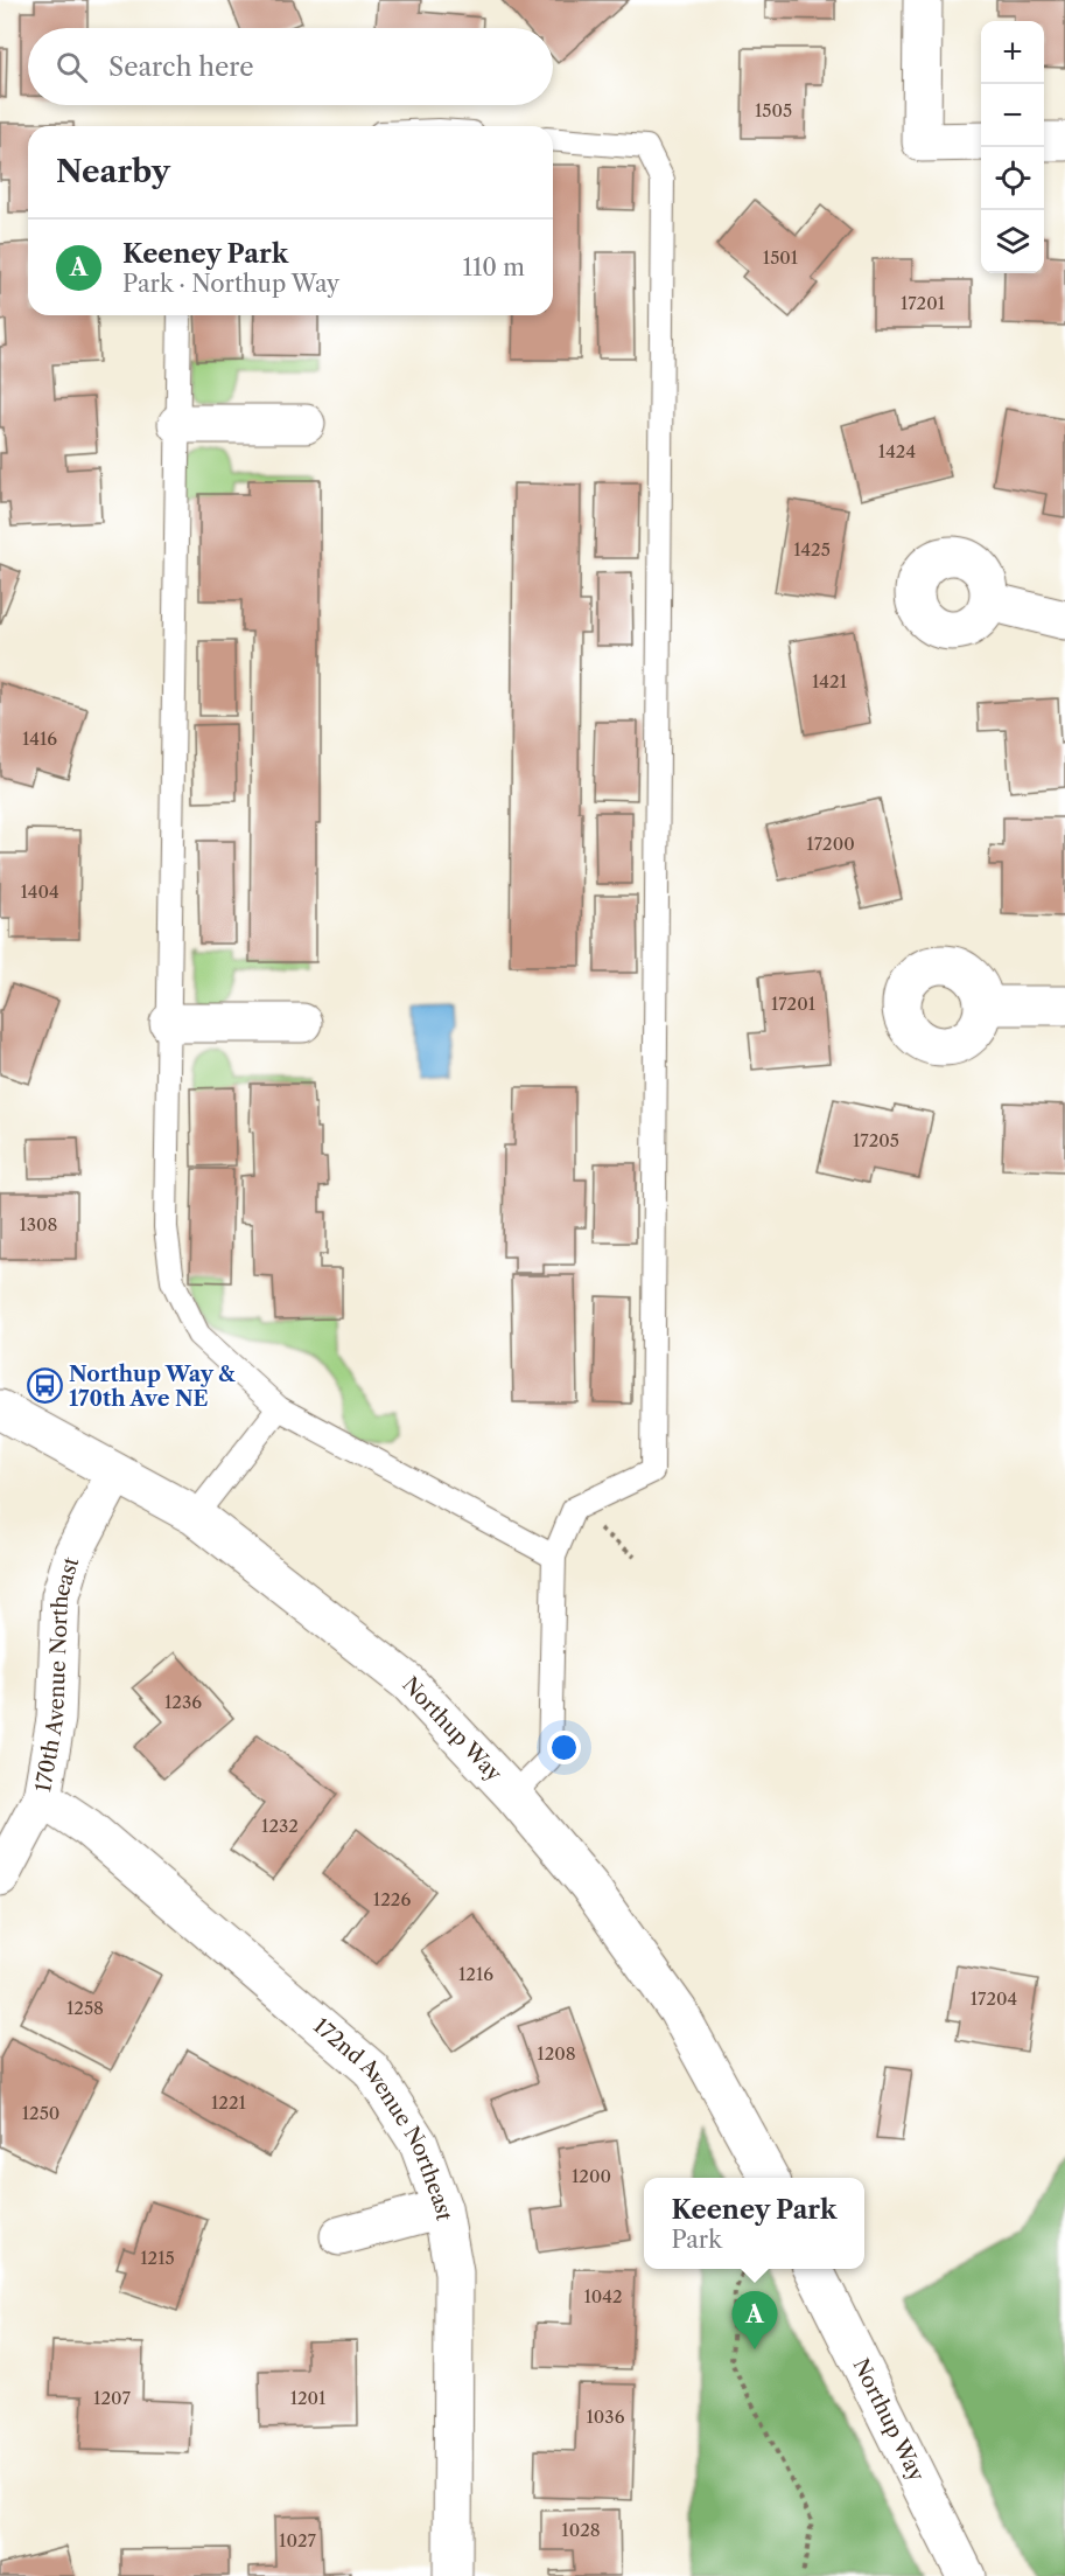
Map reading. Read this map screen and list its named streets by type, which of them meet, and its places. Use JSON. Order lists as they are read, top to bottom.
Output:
{
  "streets": {
    "street": ["170th Avenue Northeast", "Northup Way", "172nd Avenue Northeast"]
  },
  "crossings": [
    ["170th Avenue Northeast", "Northup Way"],
    ["170th Avenue Northeast", "172nd Avenue Northeast"]
  ],
  "places": {
    "bus stop": ["Northup Way & 170th Ave NE"]
  },
  "house_numbers": [
    "1505",
    "1501",
    "17201",
    "1424",
    "1425",
    "1421",
    "1416",
    "17200",
    "1404",
    "17201",
    "17205",
    "1308",
    "1236",
    "1232",
    "1226",
    "1216",
    "17204",
    "1258",
    "1208",
    "1221",
    "1250",
    "1200",
    "1215",
    "1042",
    "1207",
    "1201",
    "1036",
    "1028",
    "1027"
  ],
  "page": {
    "map_buttons": ["+", "−"],
    "search": "Search here",
    "heading": "Nearby",
    "list": [
      {
        "mark": "A",
        "name": "Keeney Park",
        "note": "Park · Northup Way",
        "value": "110 m"
      }
    ],
    "popup": ["Keeney Park", "Park"],
    "pins": "A"
  }
}
